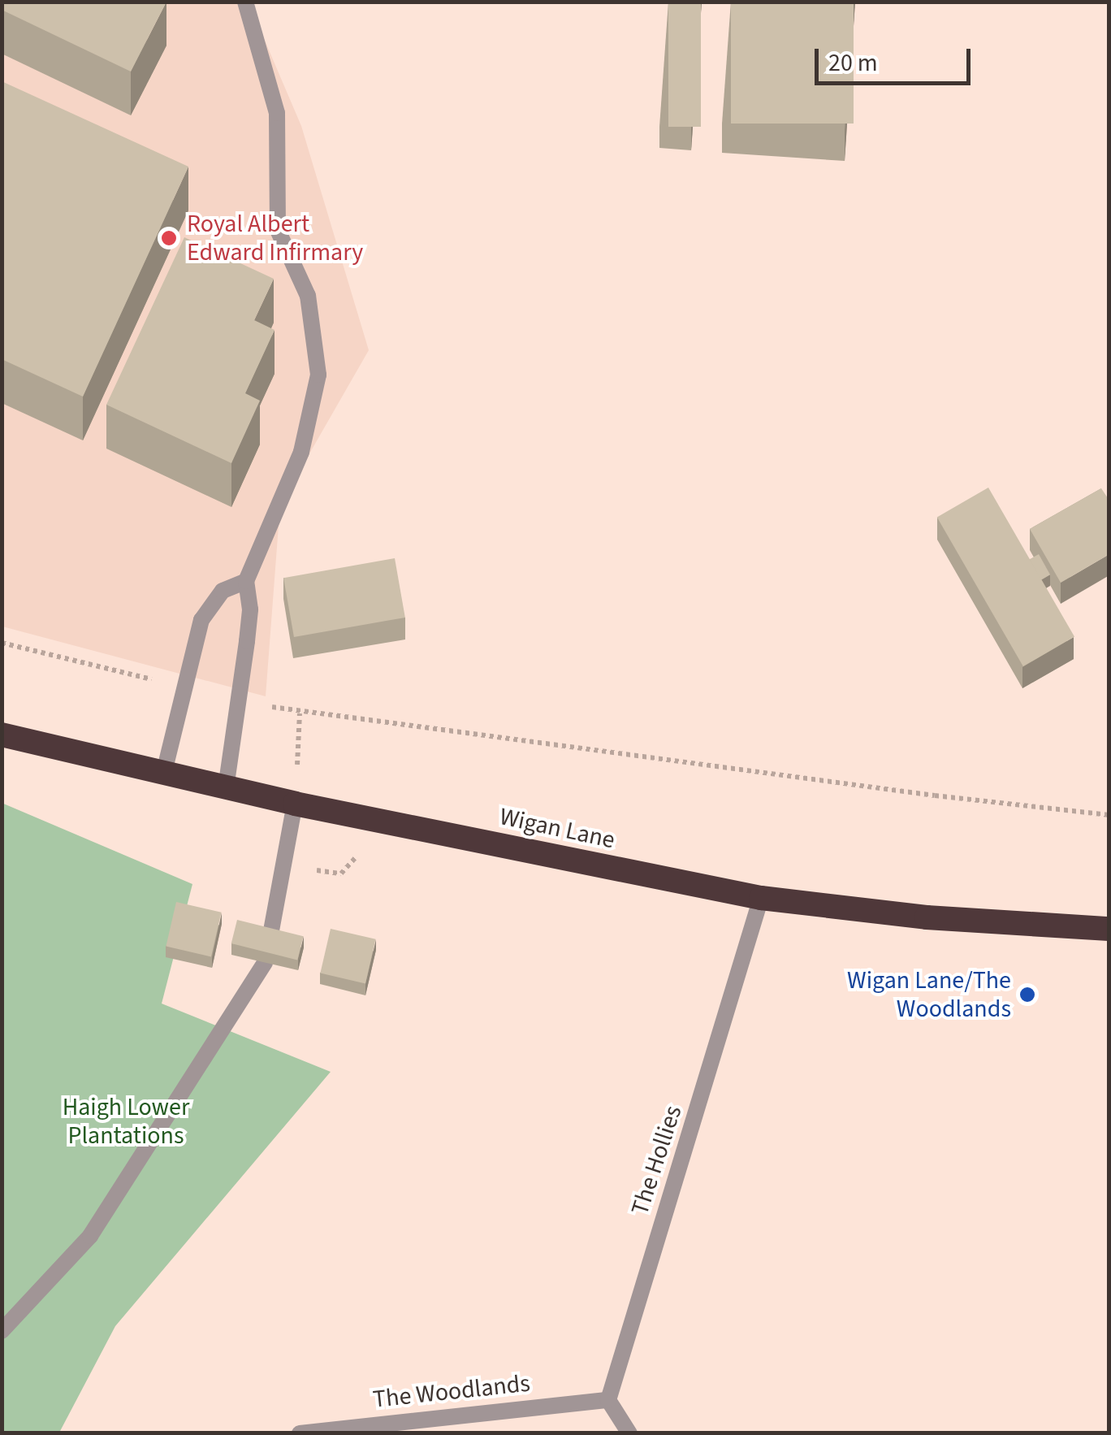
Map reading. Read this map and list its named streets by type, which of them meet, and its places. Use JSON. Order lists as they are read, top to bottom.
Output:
{
  "streets": {
    "highway": ["Wigan Lane"],
    "street": ["The Hollies", "The Woodlands"]
  },
  "crossings": [
    ["Wigan Lane", "The Hollies"],
    ["The Hollies", "The Woodlands"]
  ],
  "parks": ["Haigh Lower Plantations"],
  "places": ["Royal Albert Edward Infirmary", "Wigan Lane/The Woodlands"],
  "scale_bar": "20 m"
}
